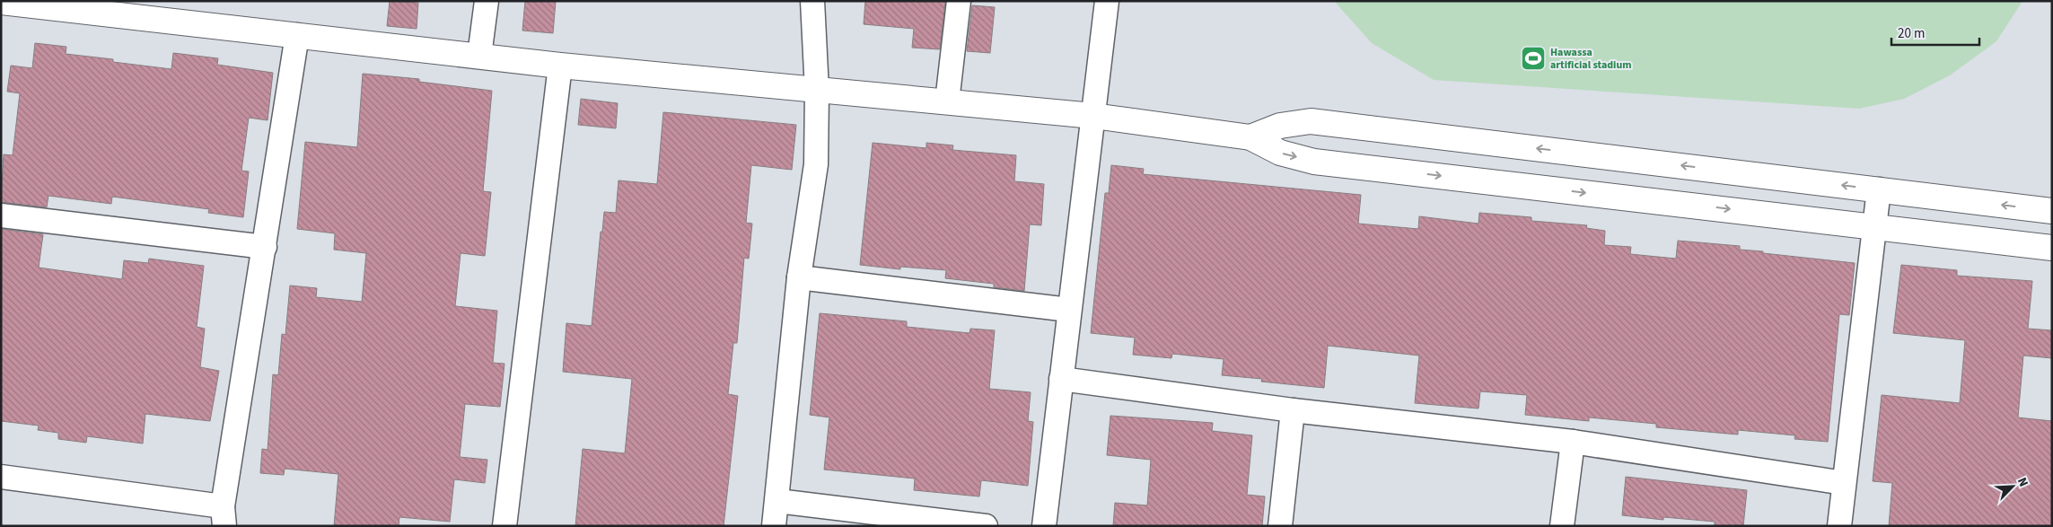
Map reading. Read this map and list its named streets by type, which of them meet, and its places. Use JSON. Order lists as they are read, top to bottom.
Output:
{
  "places": {
    "sports": ["Hawassa artificial stadium"]
  },
  "scale_bar": "20 m",
  "north": "top right"
}
